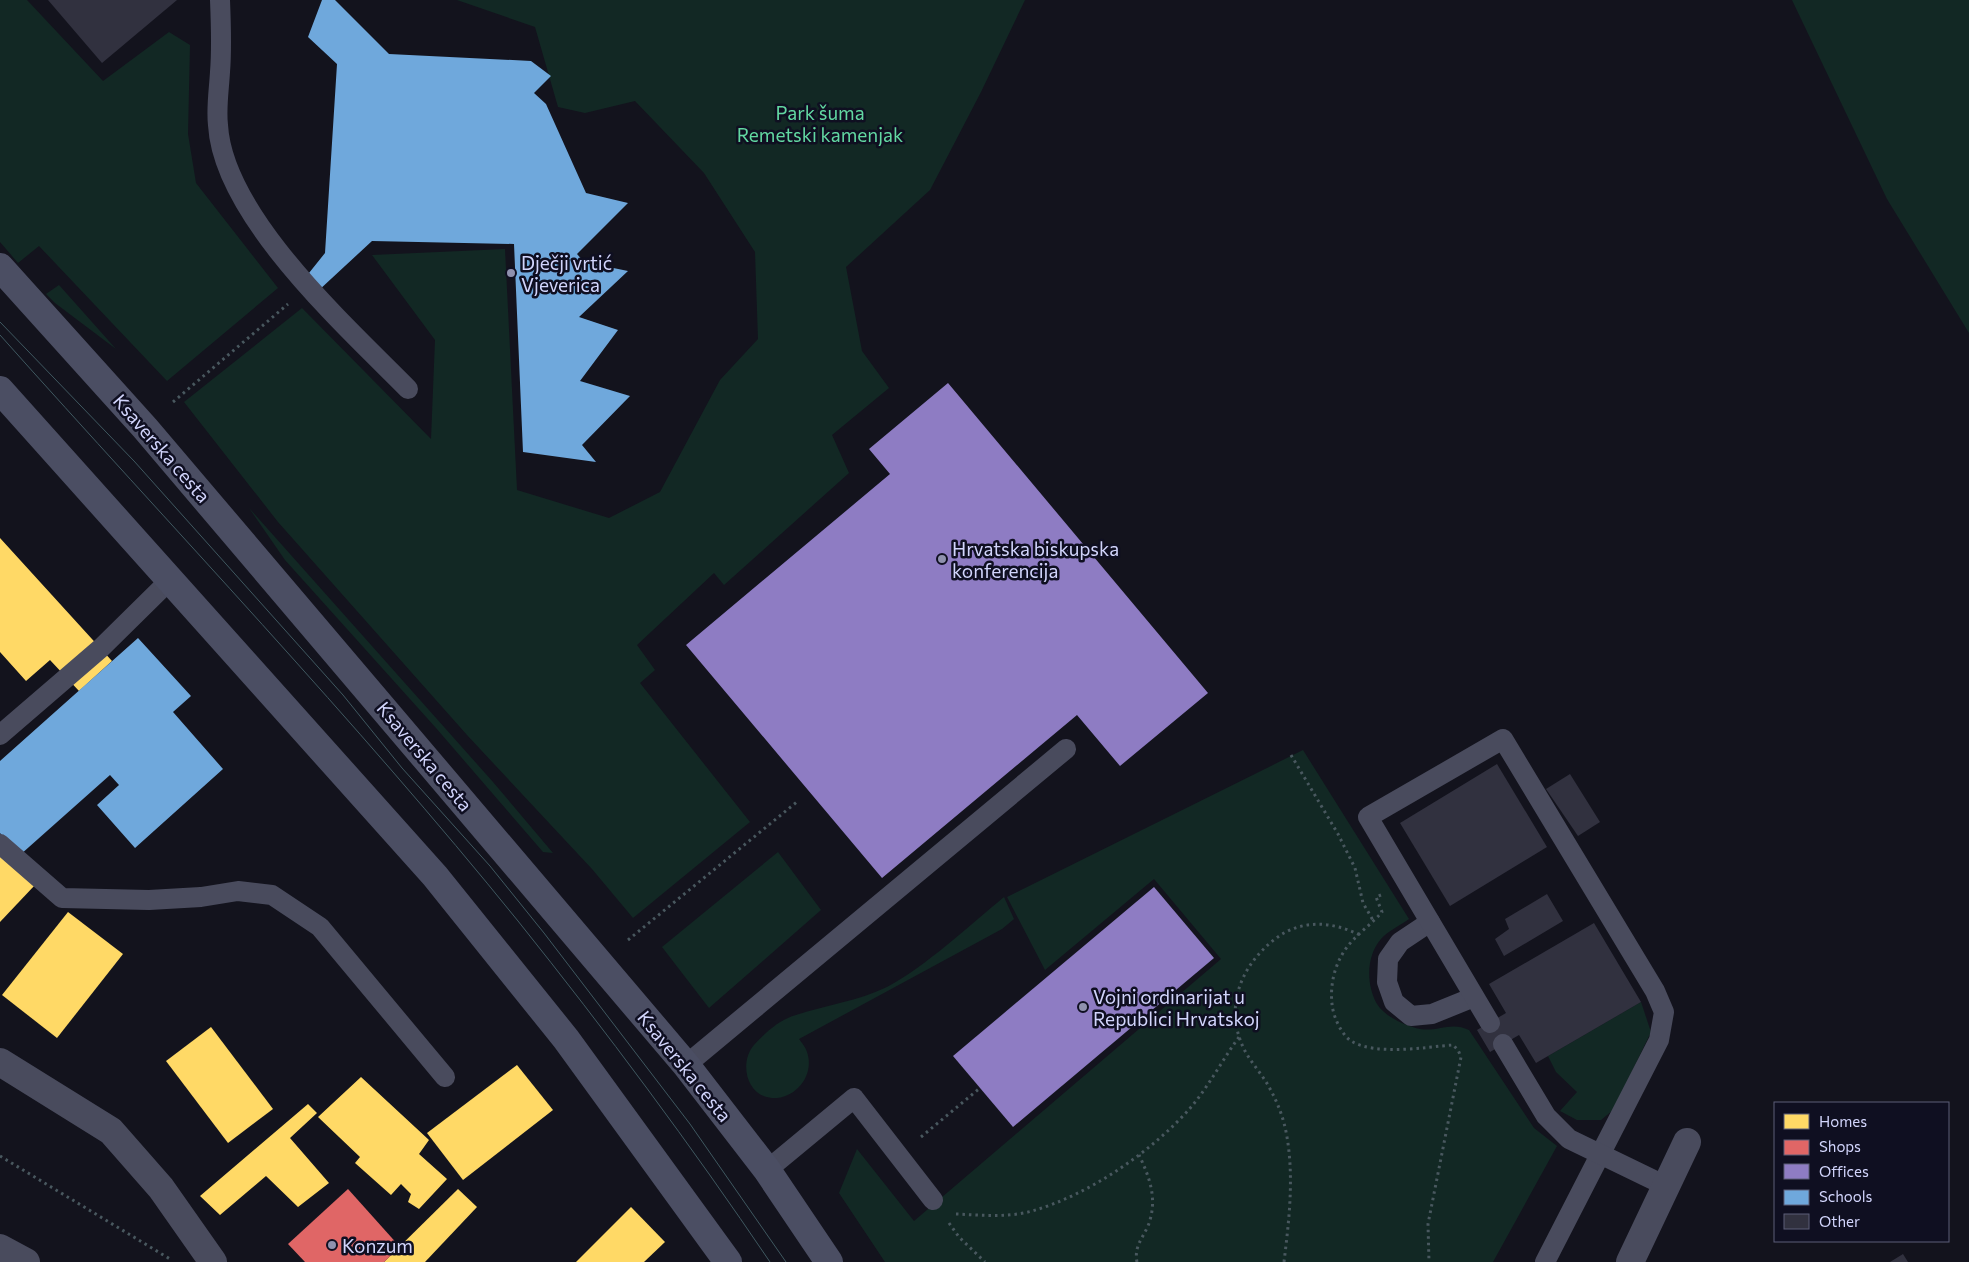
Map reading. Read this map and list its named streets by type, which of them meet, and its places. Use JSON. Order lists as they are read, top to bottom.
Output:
{
  "streets": {
    "main road": ["Ksaverska cesta"]
  },
  "parks": ["Park šuma Remetski kamenjak"],
  "places": [
    "Dječji vrtić Vjeverica",
    "Hrvatska biskupska konferencija",
    "Vojni ordinarijat u Republici Hrvatskoj",
    "Konzum"
  ],
  "legend": [
    "Homes",
    "Shops",
    "Offices",
    "Schools",
    "Other"
  ]
}
